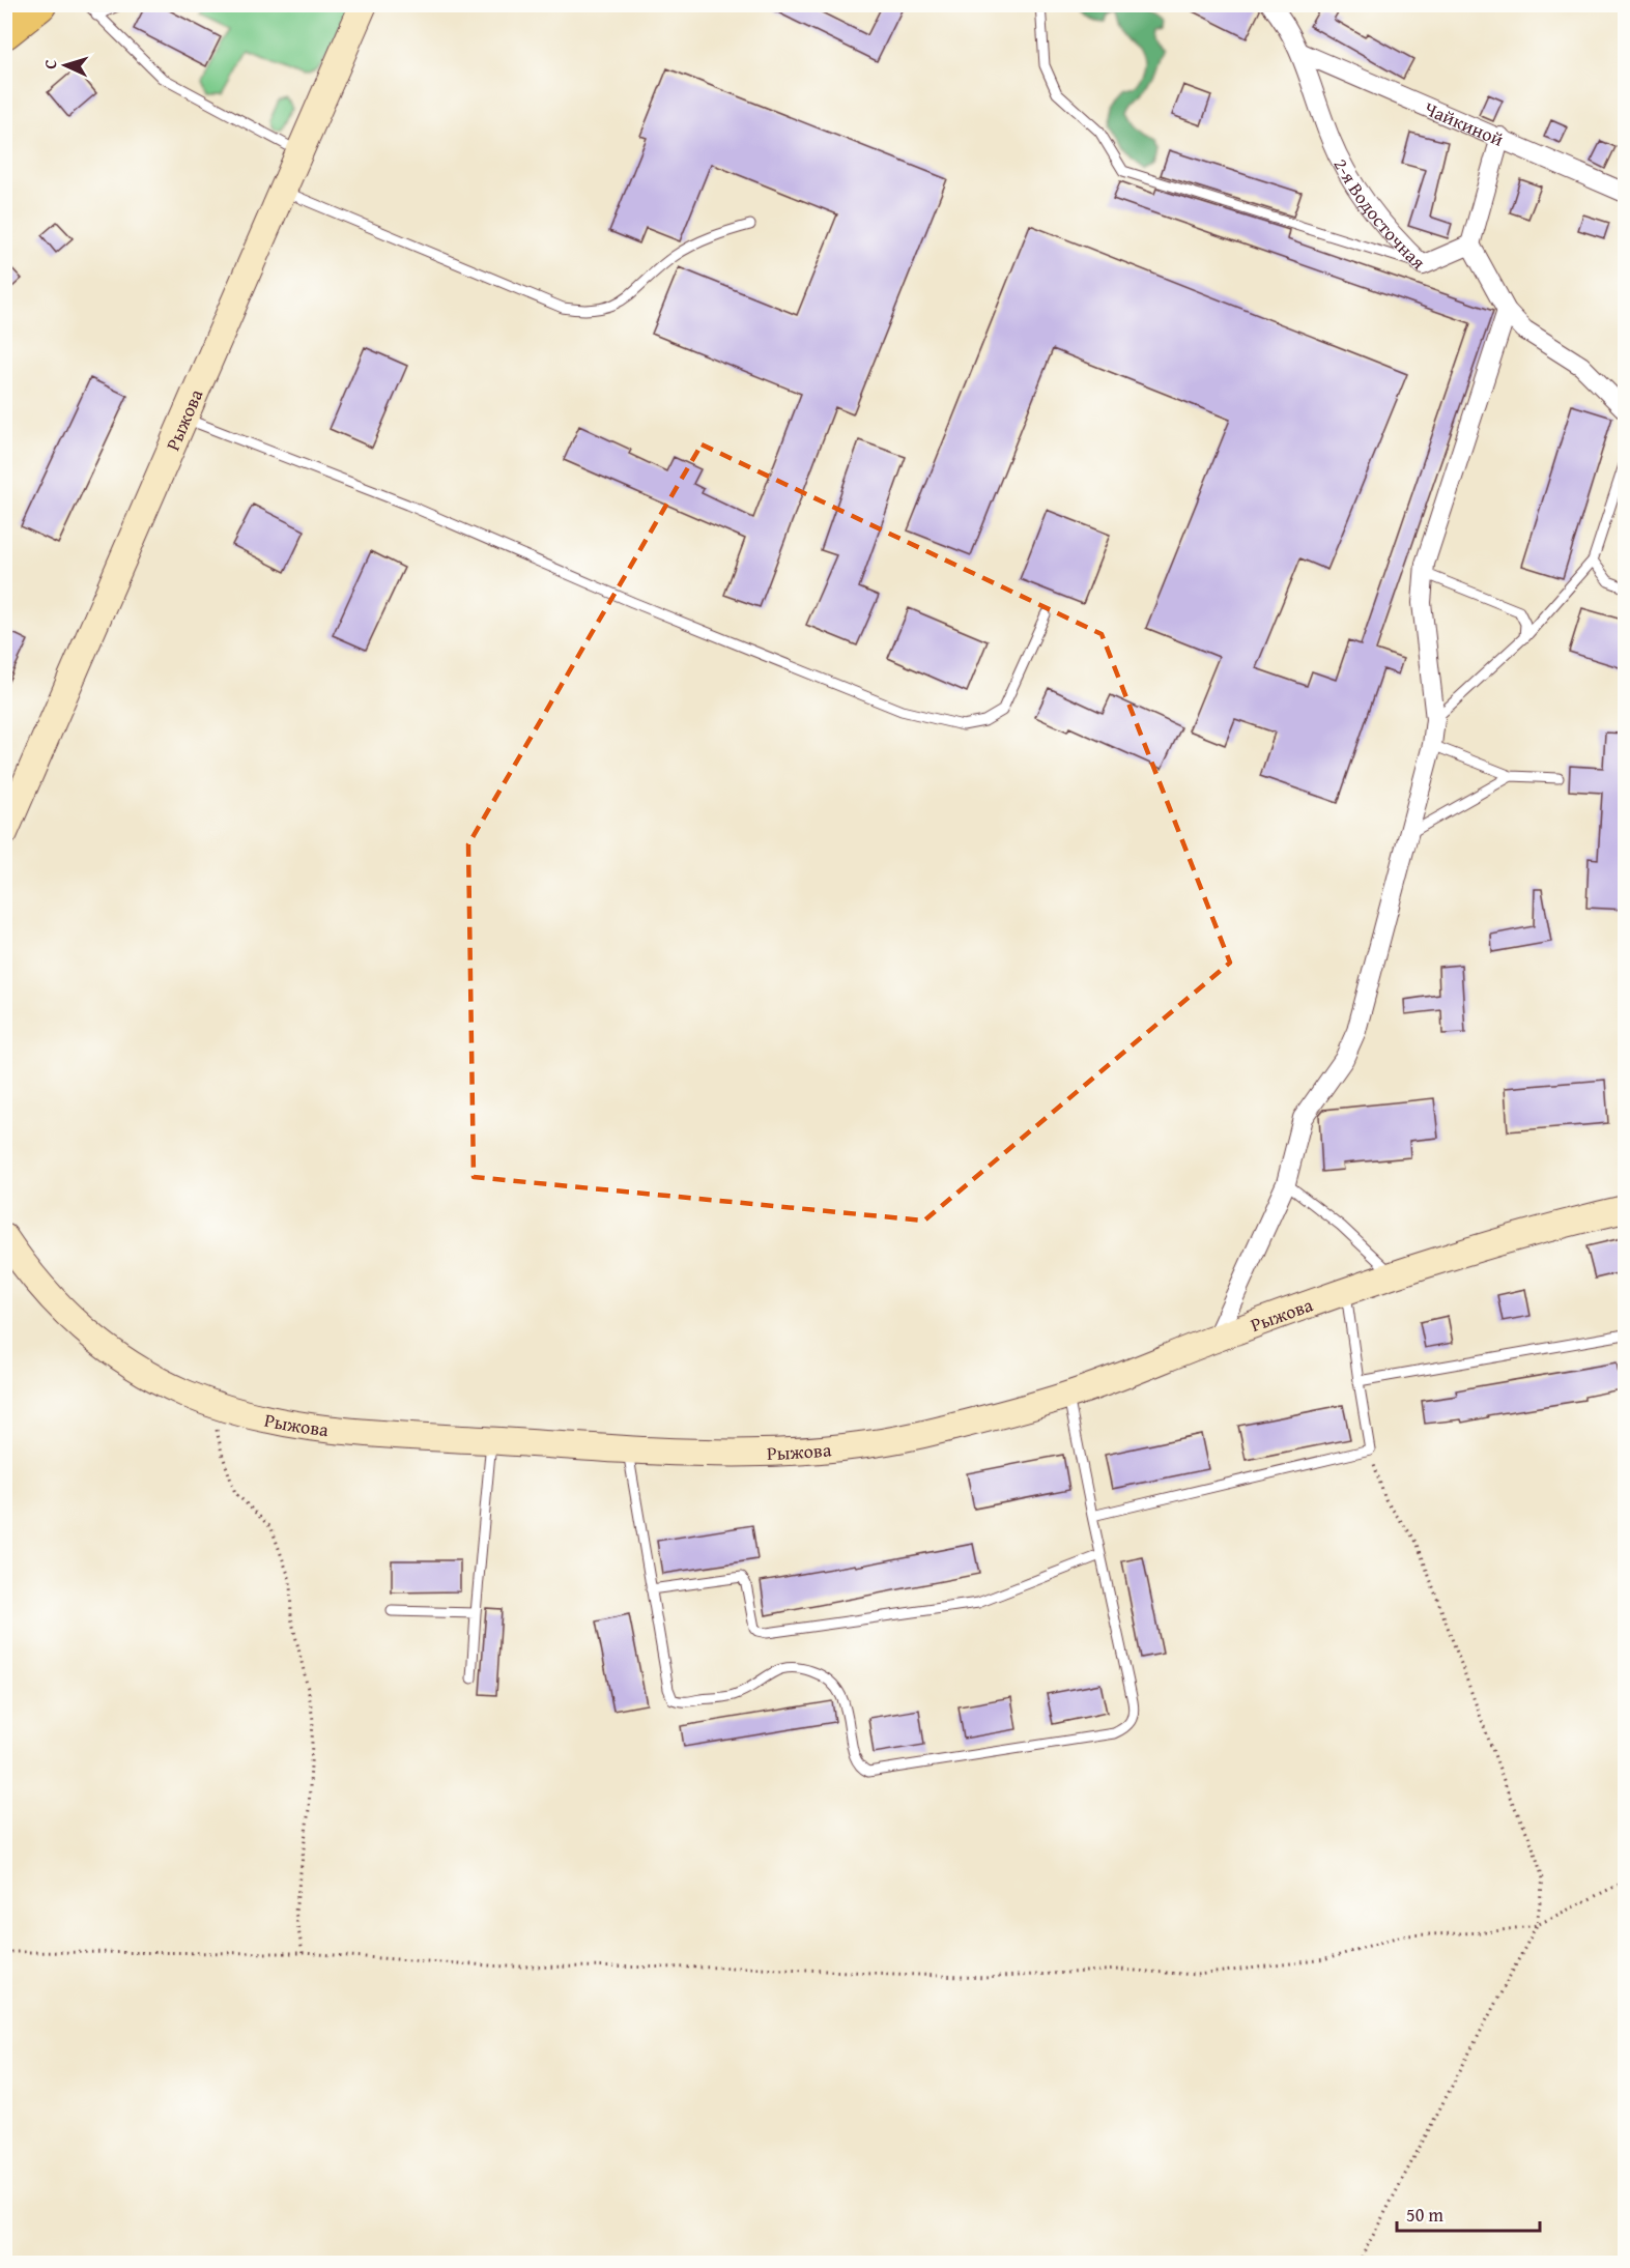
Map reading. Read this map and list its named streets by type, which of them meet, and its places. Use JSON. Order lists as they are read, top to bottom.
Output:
{
  "streets": {
    "street": ["Чайкиной", "2-я Водосточная", "Рыжова"]
  },
  "crossings": [
    ["Чайкиной", "2-я Водосточная"]
  ],
  "scale_bar": "50 m",
  "north": "left"
}
